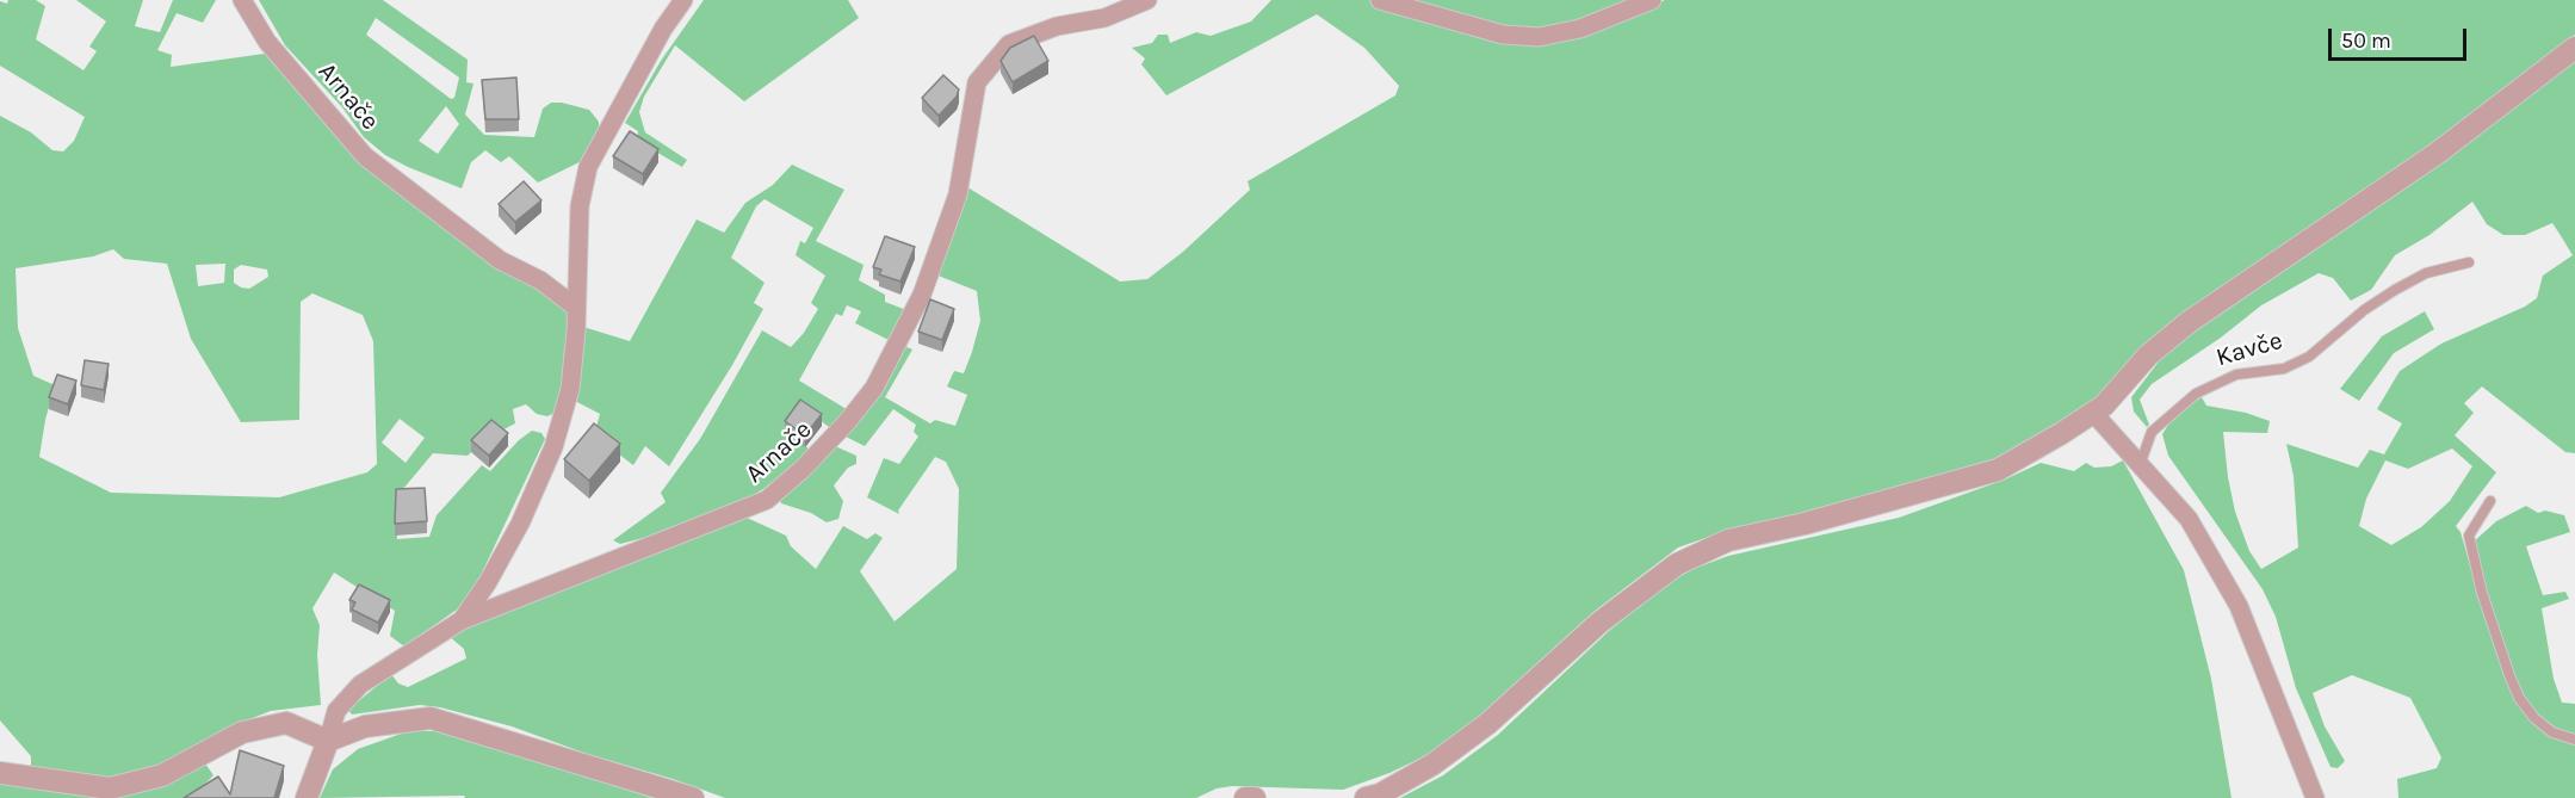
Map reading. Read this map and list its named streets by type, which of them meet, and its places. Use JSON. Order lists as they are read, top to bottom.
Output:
{
  "streets": {
    "street": ["Arnače"],
    "lane": ["Kavče"]
  },
  "scale_bar": "50 m"
}
